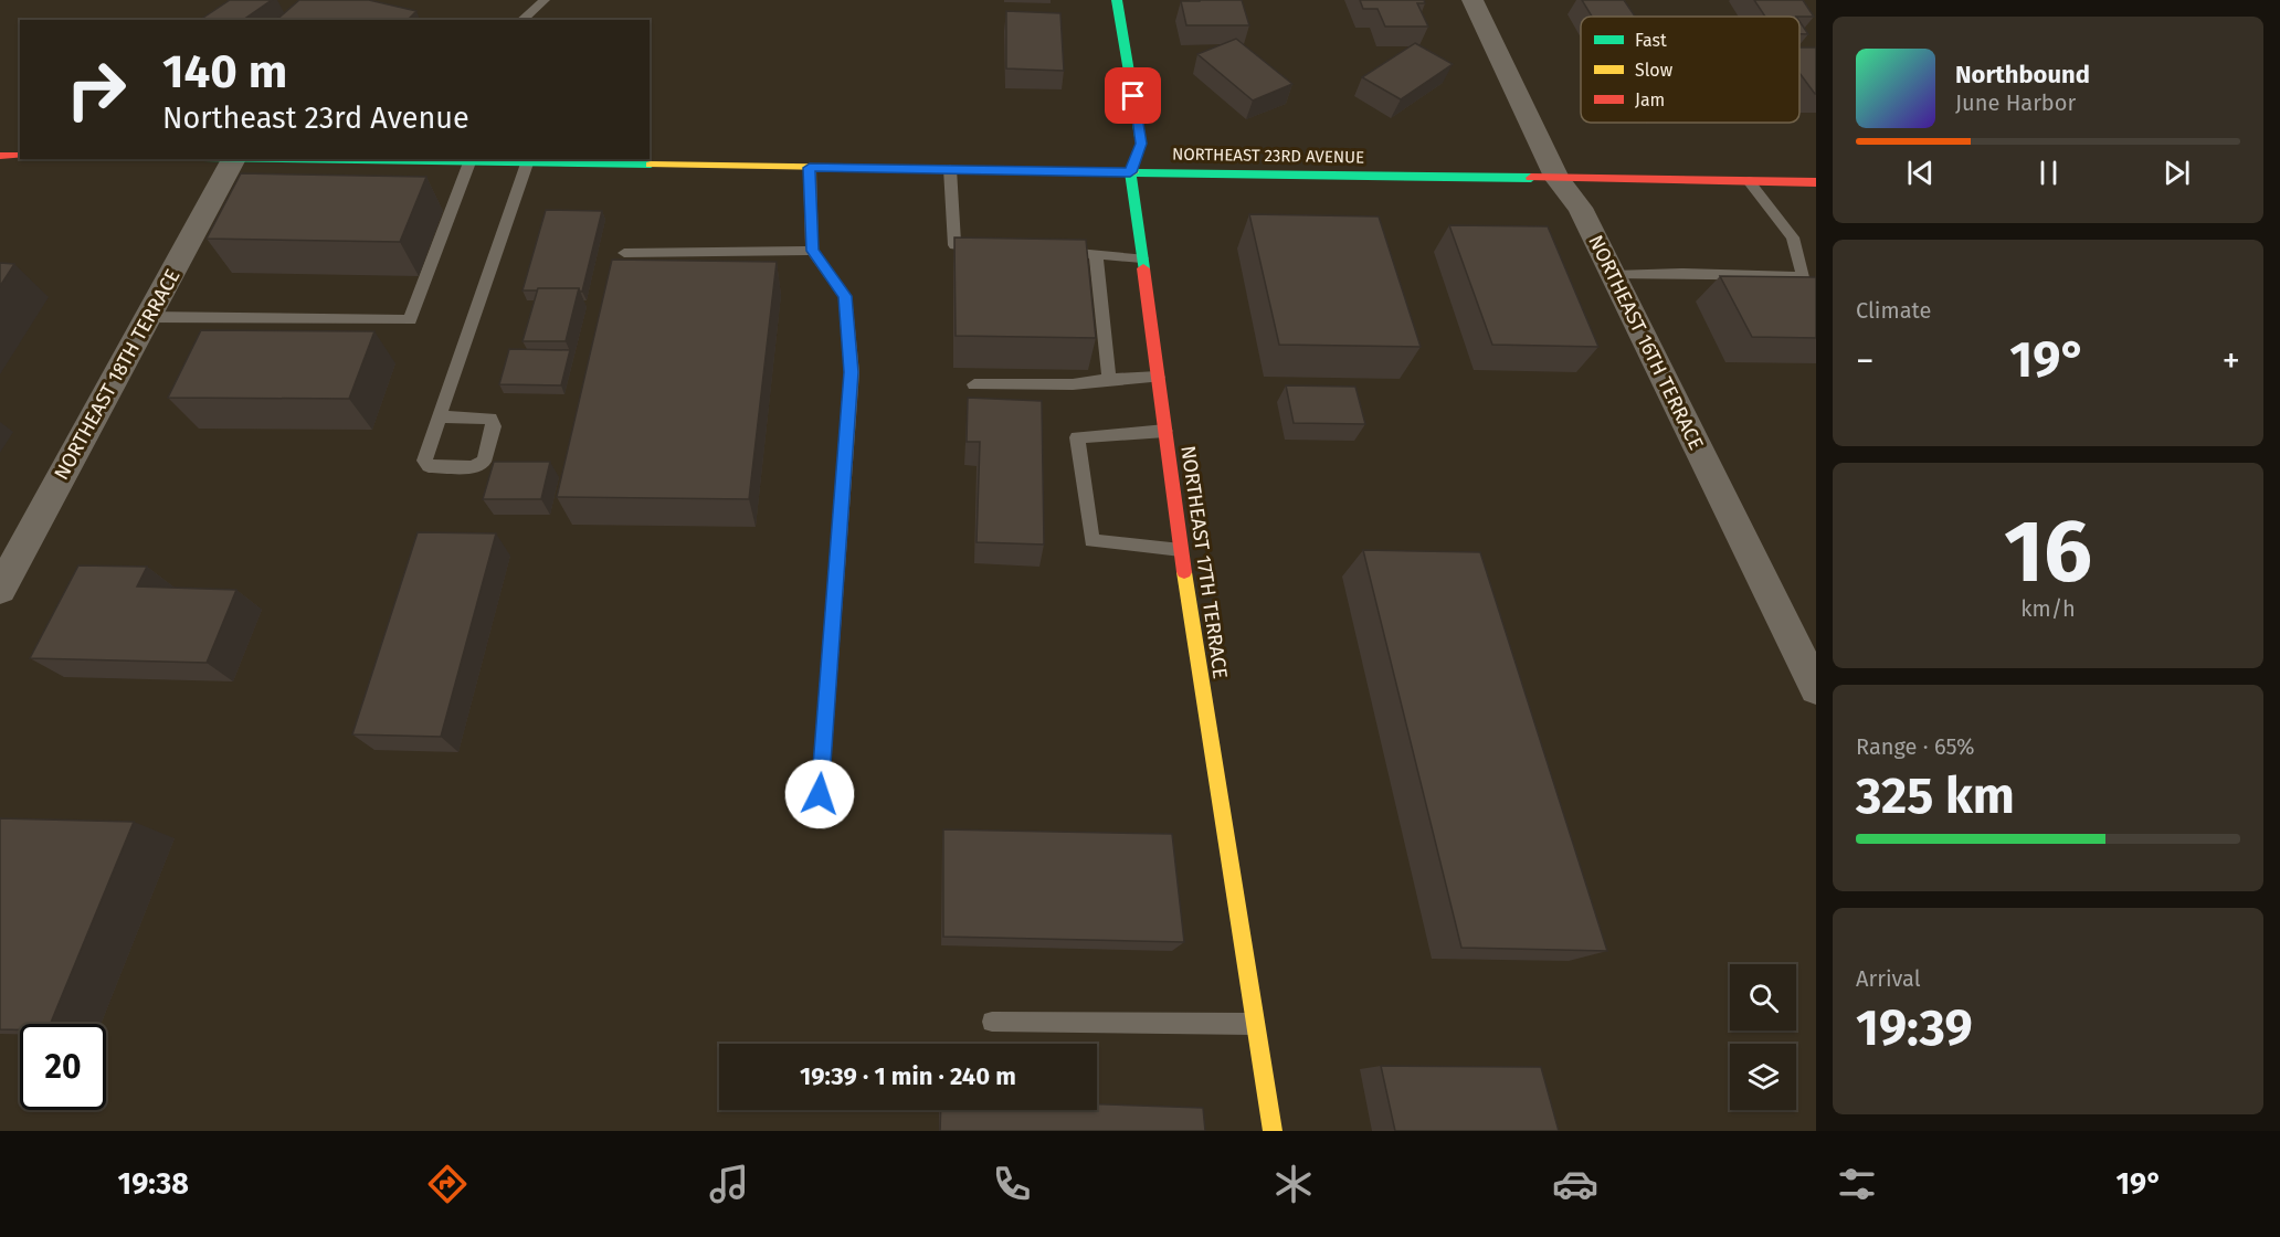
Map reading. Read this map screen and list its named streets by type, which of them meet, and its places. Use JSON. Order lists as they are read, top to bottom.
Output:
{
  "streets": {
    "main road": ["NORTHEAST 23RD AVENUE", "NORTHEAST 17TH TERRACE"],
    "street": ["NORTHEAST 16TH TERRACE", "NORTHEAST 18TH TERRACE"]
  },
  "crossings": [
    ["NORTHEAST 23RD AVENUE", "NORTHEAST 16TH TERRACE"],
    ["NORTHEAST 23RD AVENUE", "NORTHEAST 18TH TERRACE"],
    ["NORTHEAST 23RD AVENUE", "NORTHEAST 17TH TERRACE"]
  ],
  "legend": ["Fast", "Slow", "Jam"],
  "page": {
    "turn": ["140 m", "Northeast 23rd Avenue"],
    "song": ["Northbound", "June Harbor"],
    "tile": [
      "Climate",
      ["16", "km/h"],
      ["Range · 65%", "325 km"],
      ["Arrival", "19:39"]
    ],
    "heat": ["−", "19°", "+"],
    "limit": "20",
    "trip": "19:39 · 1 min · 240 m",
    "tabs": ["19:38", "19°"]
  }
}
